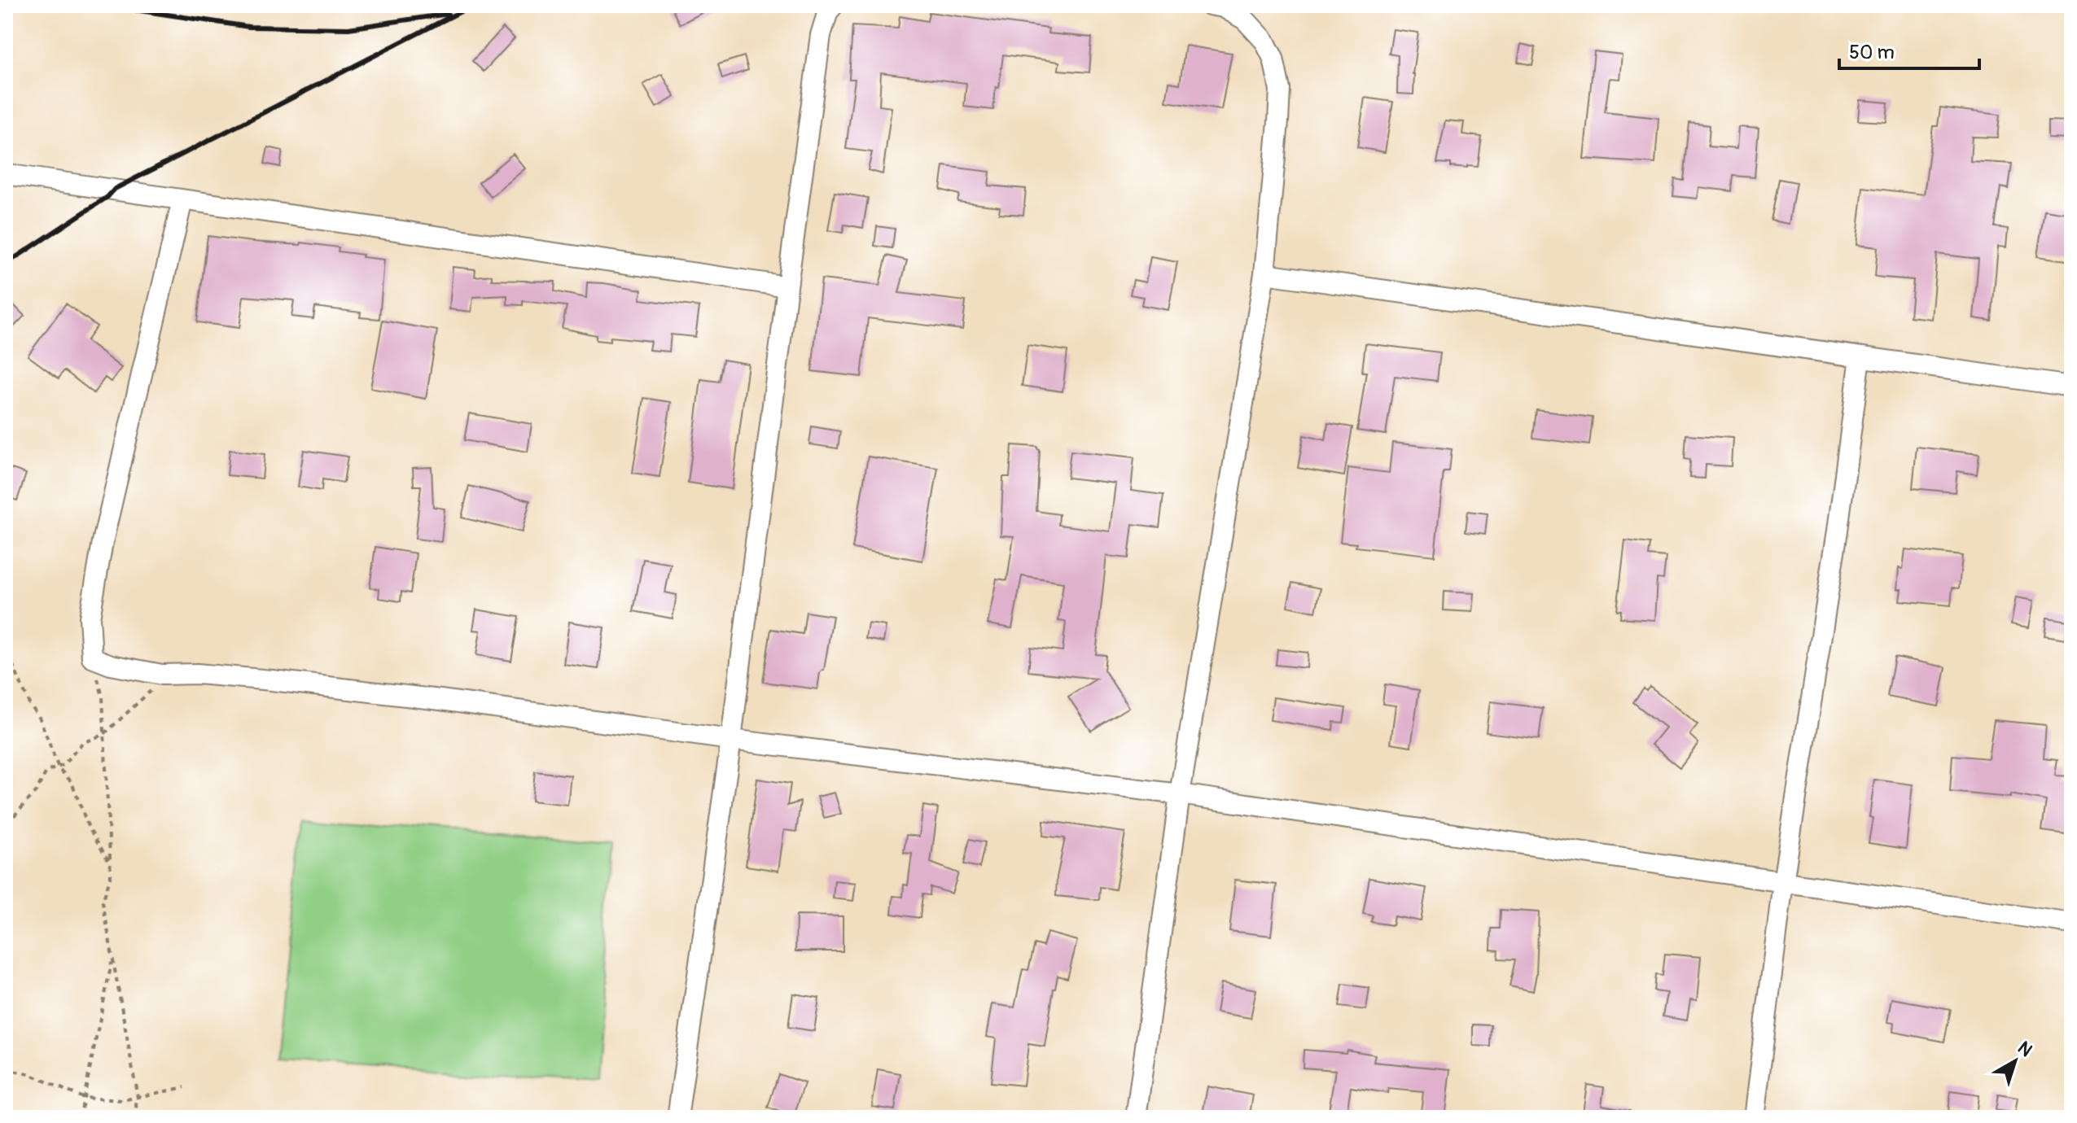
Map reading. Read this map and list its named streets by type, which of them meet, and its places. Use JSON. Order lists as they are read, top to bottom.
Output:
{
  "scale_bar": "50 m",
  "north": "top right"
}
